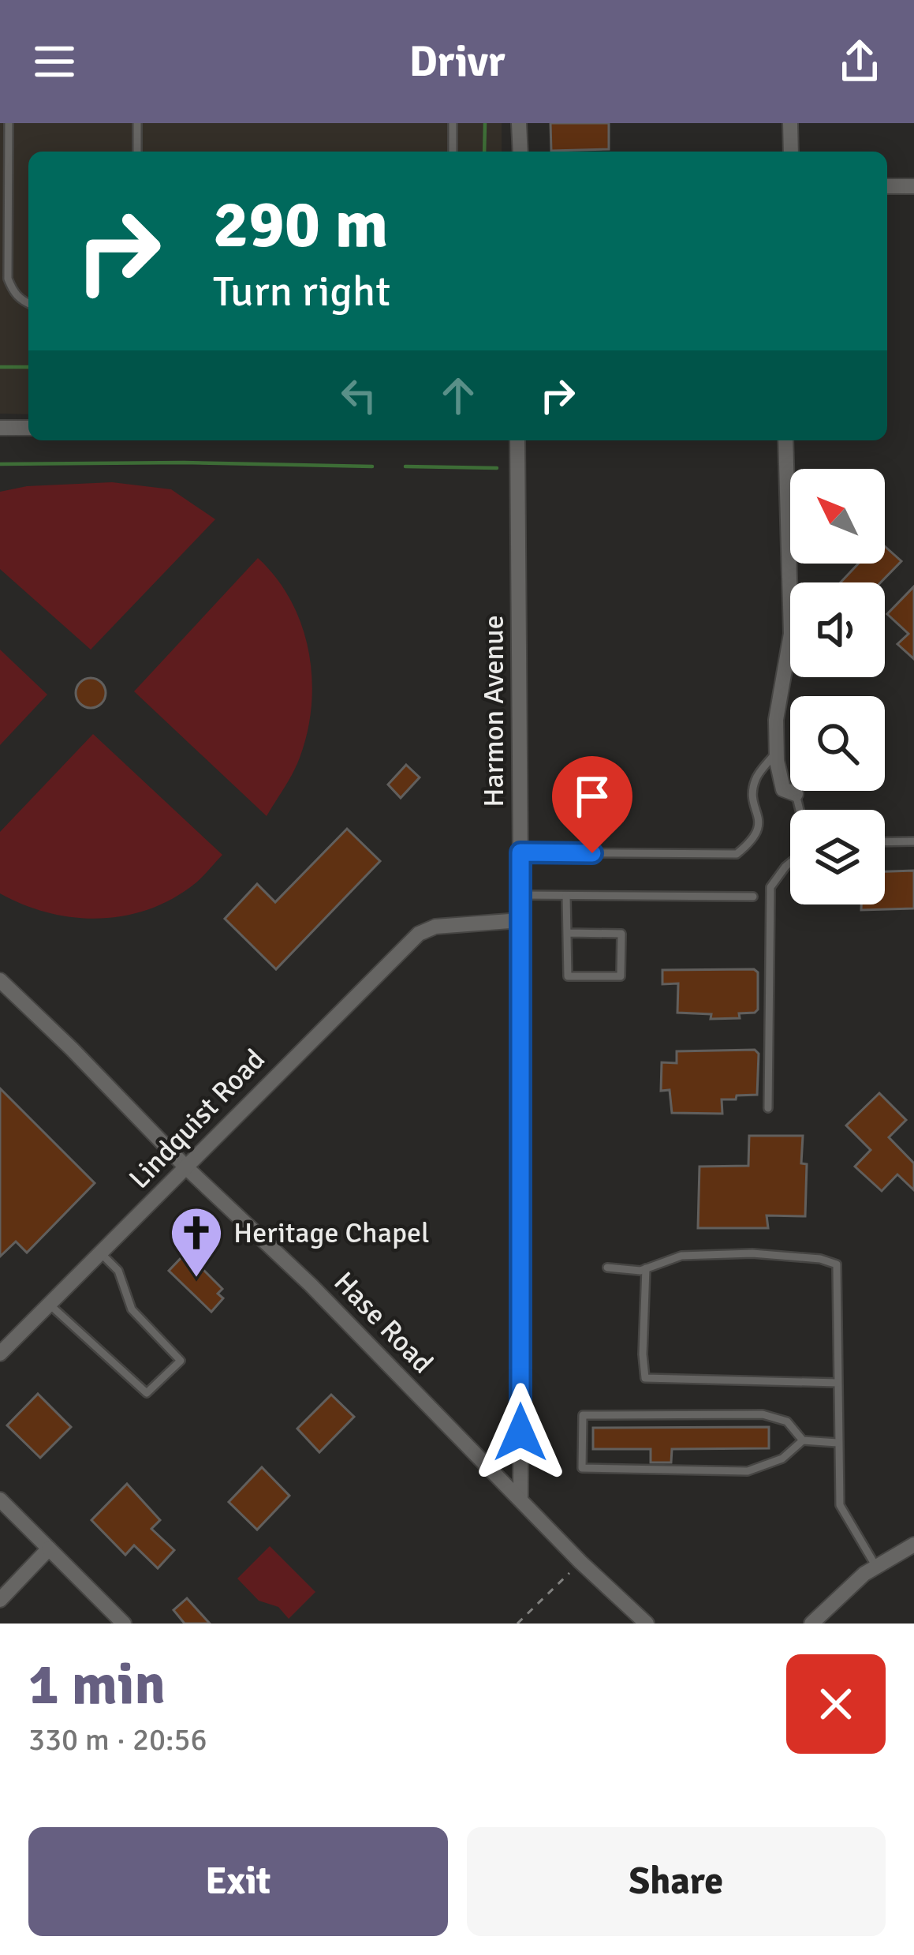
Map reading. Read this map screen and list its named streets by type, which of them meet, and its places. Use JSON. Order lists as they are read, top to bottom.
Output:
{
  "streets": {
    "street": ["Harmon Avenue", "Lindquist Road", "Hase Road"]
  },
  "crossings": [
    ["Harmon Avenue", "Lindquist Road"],
    ["Harmon Avenue", "Hase Road"],
    ["Lindquist Road", "Hase Road"]
  ],
  "places": {
    "church": ["Heritage Chapel"]
  },
  "north": "top left",
  "page": {
    "header": "Drivr",
    "turn": ["290 m", "Turn right"],
    "heading": ["1 min", "330 m · 20:56"],
    "buttons": ["Exit", "Share"]
  }
}
